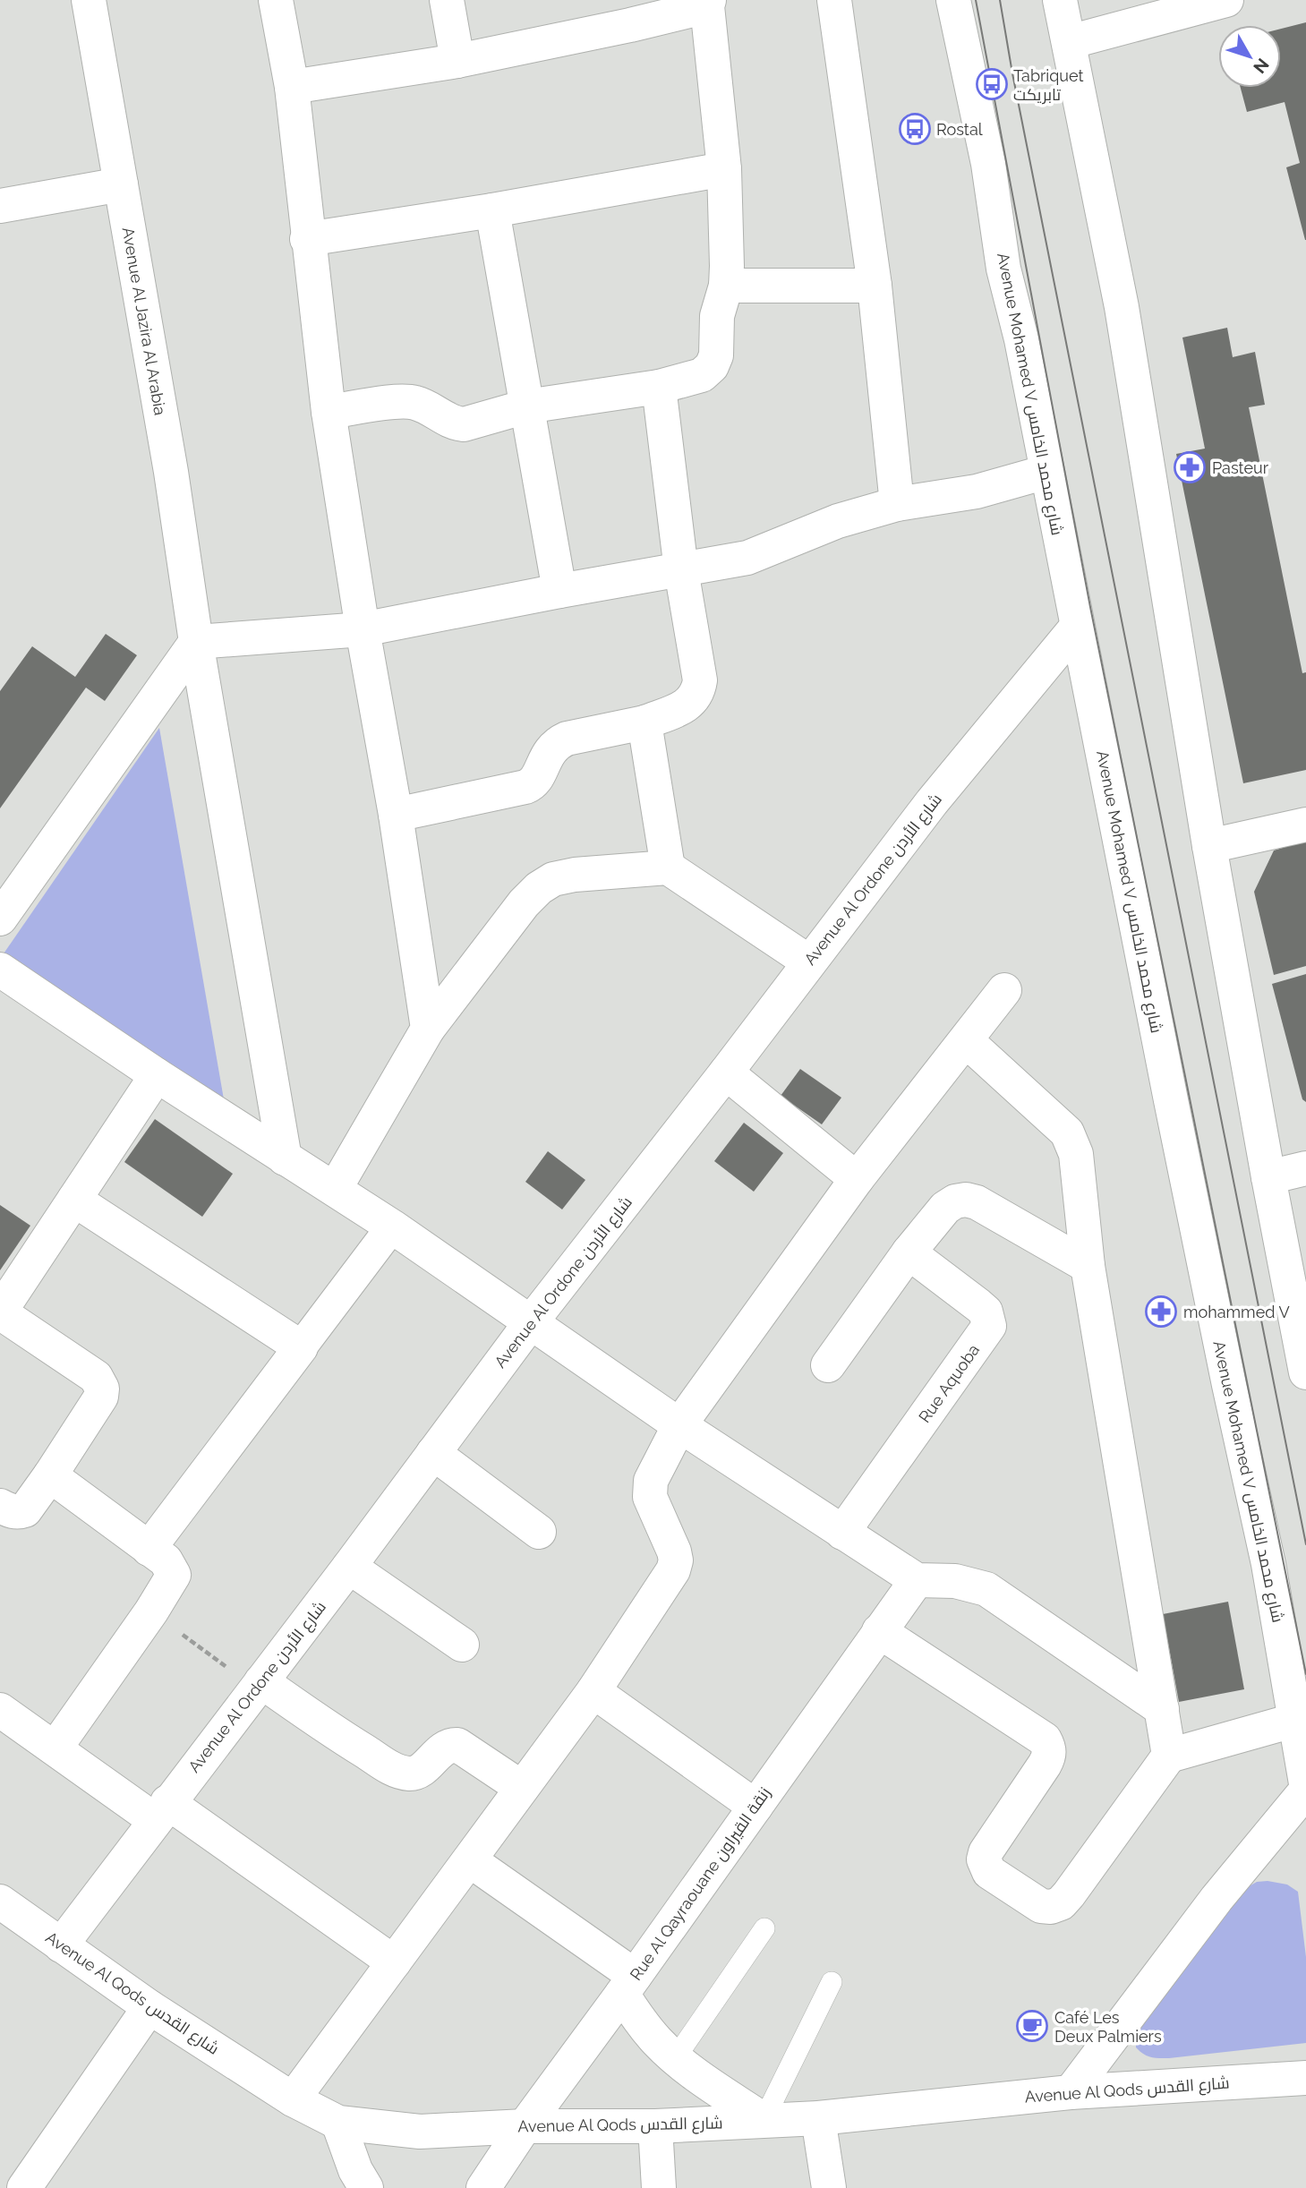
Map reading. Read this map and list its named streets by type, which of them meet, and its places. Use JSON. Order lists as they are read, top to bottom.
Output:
{
  "streets": {
    "street": [
      "Avenue Al Jazira Al Arabia",
      "Avenue Mohamed V شارع محمد الخامس",
      "Avenue Al Ordone شارع الأردن",
      "Rue Aquoba",
      "Rue Al Qayraouane زنقة القيراون",
      "Avenue Al Qods شارع القدس"
    ]
  },
  "crossings": [
    ["Avenue Mohamed V شارع محمد الخامس", "Avenue Al Ordone شارع الأردن"],
    ["Avenue Al Ordone شارع الأردن", "Avenue Al Qods شارع القدس"],
    ["Rue Al Qayraouane زنقة القيراون", "Avenue Al Qods شارع القدس"]
  ],
  "places": {
    "bus stop": ["Tabriquet تابريكت", "Rostal"],
    "pharmacy": ["Pasteur", "mohammed V"],
    "cafe": ["Café Les Deux Palmiers"]
  },
  "north": "bottom right"
}
